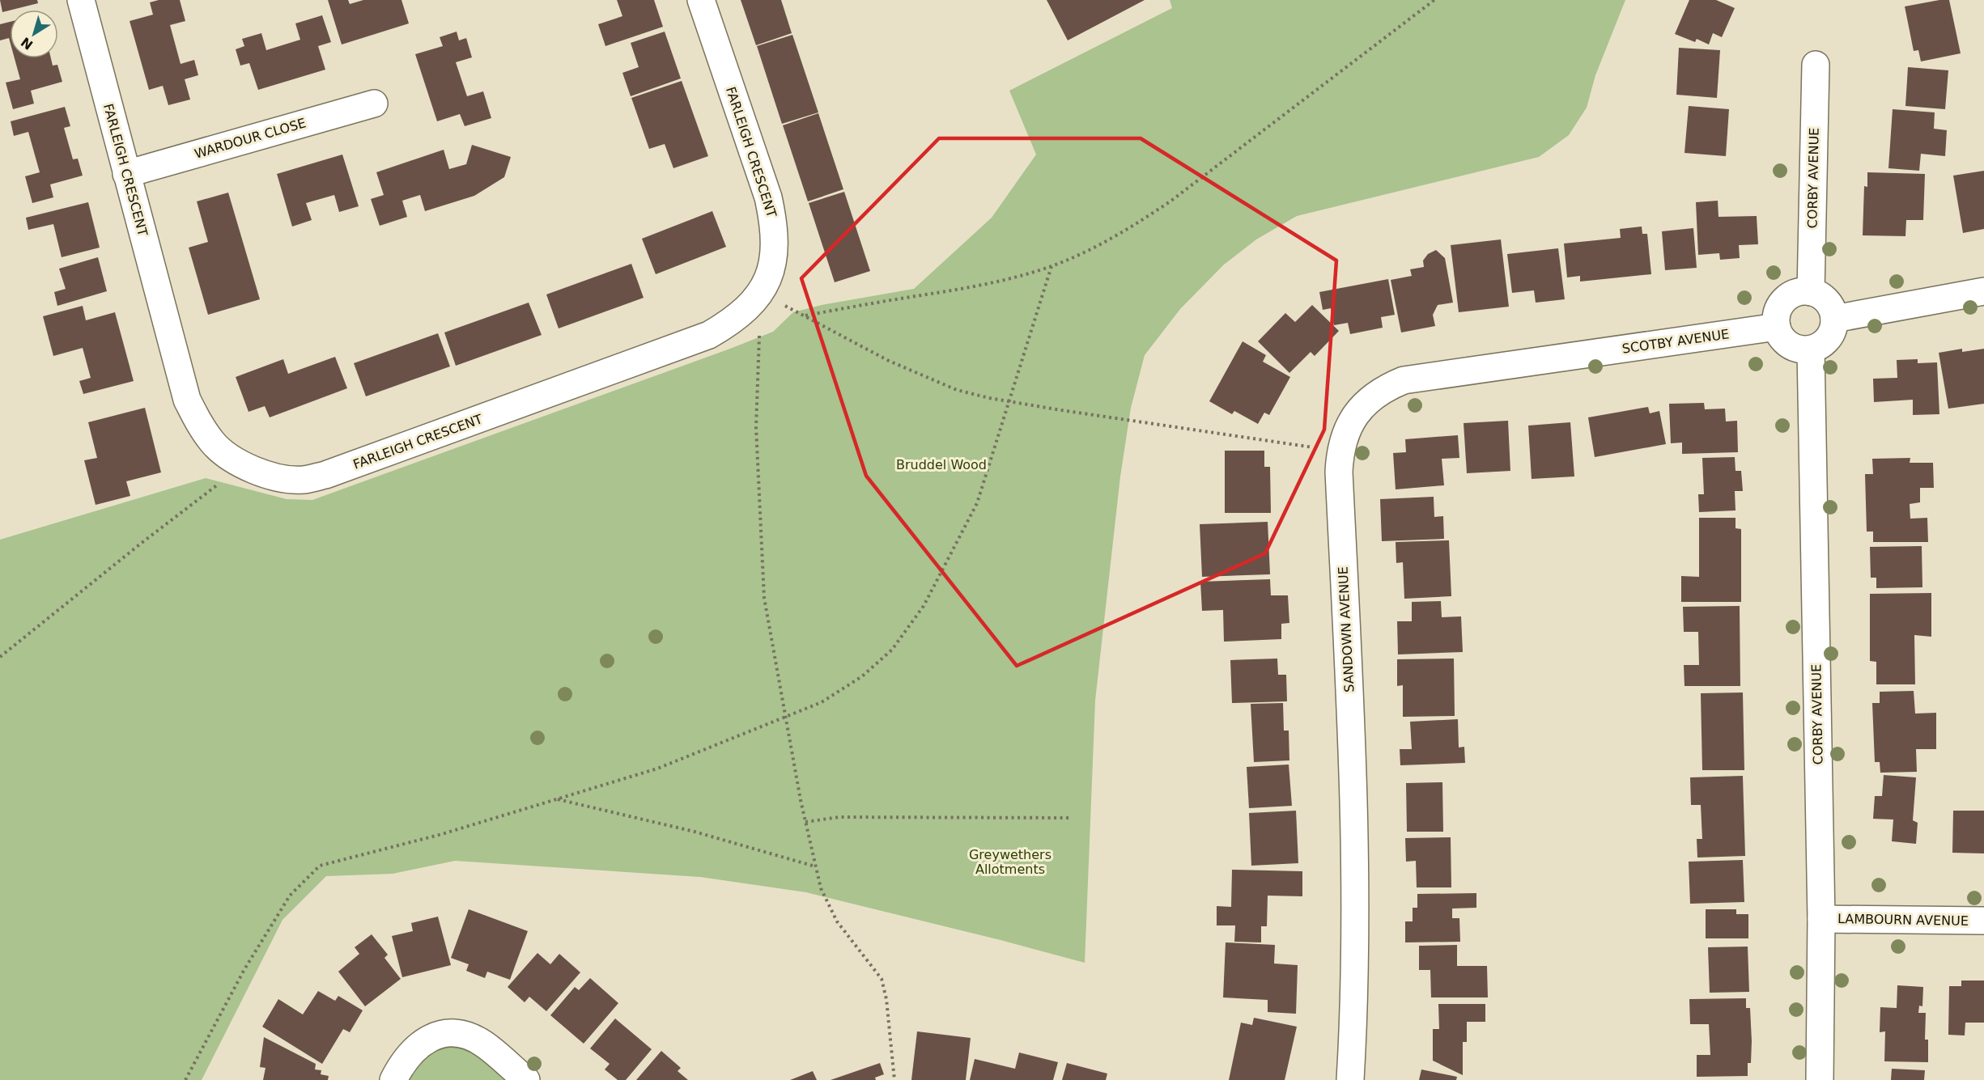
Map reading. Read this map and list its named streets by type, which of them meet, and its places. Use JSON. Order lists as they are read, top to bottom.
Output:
{
  "streets": {
    "street": [
      "WARDOUR CLOSE",
      "FARLEIGH CRESCENT",
      "CORBY AVENUE",
      "SCOTBY AVENUE",
      "SANDOWN AVENUE",
      "LAMBOURN AVENUE"
    ]
  },
  "crossings": [
    ["WARDOUR CLOSE", "FARLEIGH CRESCENT"],
    ["CORBY AVENUE", "SCOTBY AVENUE"],
    ["CORBY AVENUE", "LAMBOURN AVENUE"],
    ["SCOTBY AVENUE", "SANDOWN AVENUE"]
  ],
  "parks": ["Bruddel Wood", "Greywethers Allotments"],
  "north": "bottom left"
}
